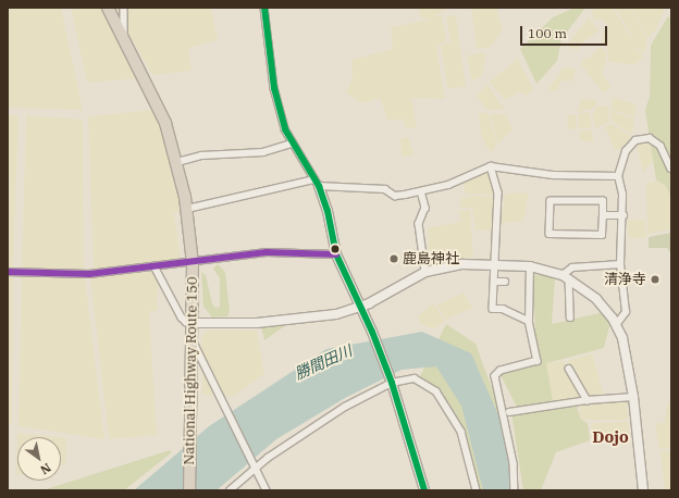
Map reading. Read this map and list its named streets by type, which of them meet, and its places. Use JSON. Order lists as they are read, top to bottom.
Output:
{
  "streets": {
    "highway": ["National Highway Route 150"]
  },
  "districts": ["Dojo"],
  "water": ["勝間田川"],
  "places": ["鹿島神社", "清浄寺"],
  "scale_bar": "100 m",
  "north": "bottom right"
}
